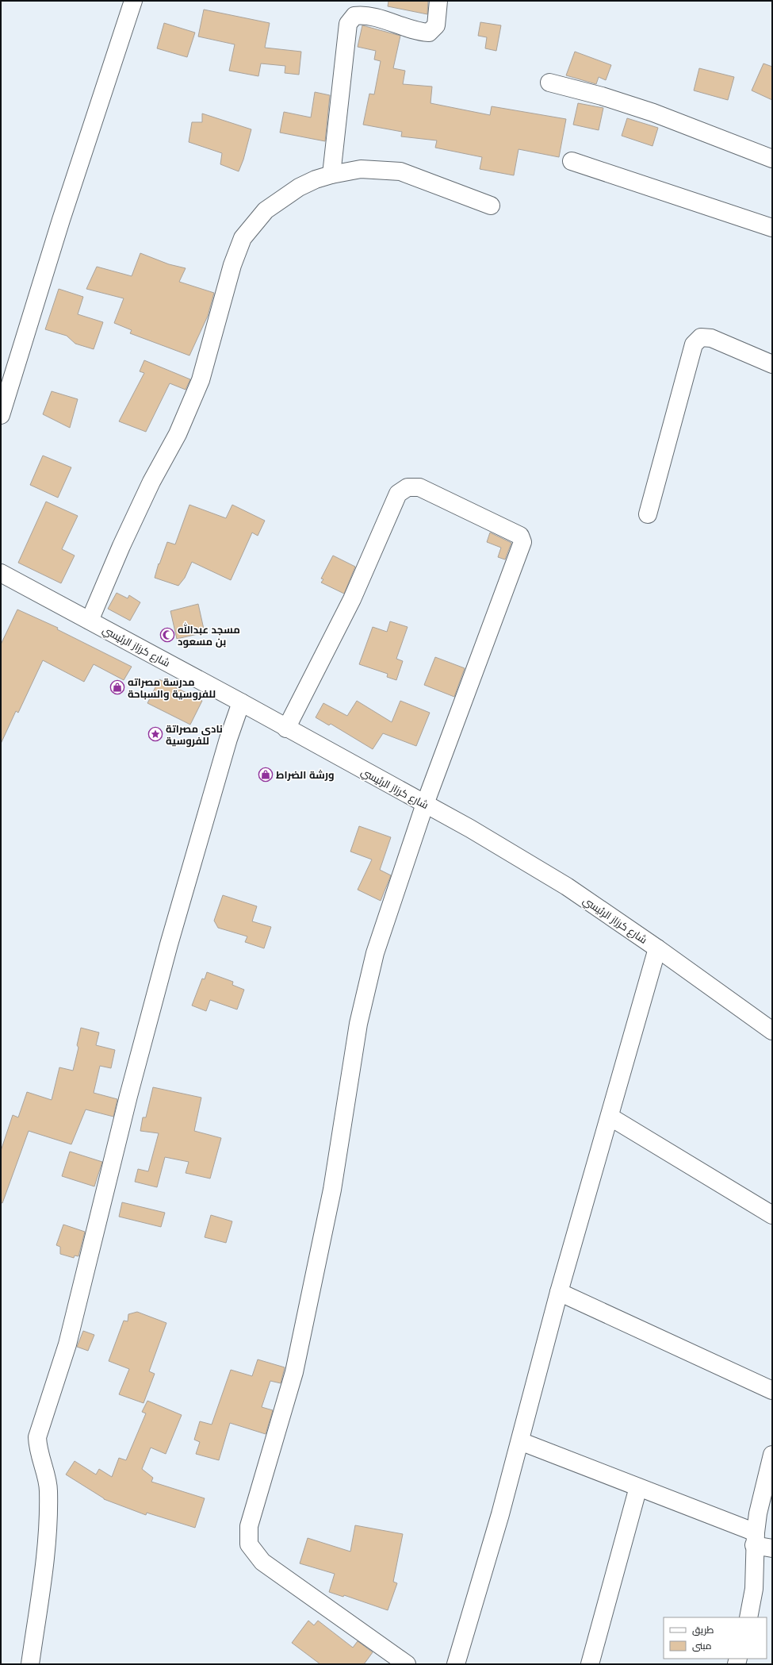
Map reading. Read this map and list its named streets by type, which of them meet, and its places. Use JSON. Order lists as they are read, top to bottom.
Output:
{
  "streets": {
    "street": ["شارع كرزاز الرئيسي"]
  },
  "places": {
    "mosque": ["مسجد عبدالله بن مسعود"],
    "shop": ["مدرسة مصراته للفروسية والسباحة", "ورشة الضراط"],
    "place": ["نادي مصراتة للفروسية"]
  },
  "legend": ["طريق", "مبنى"]
}
